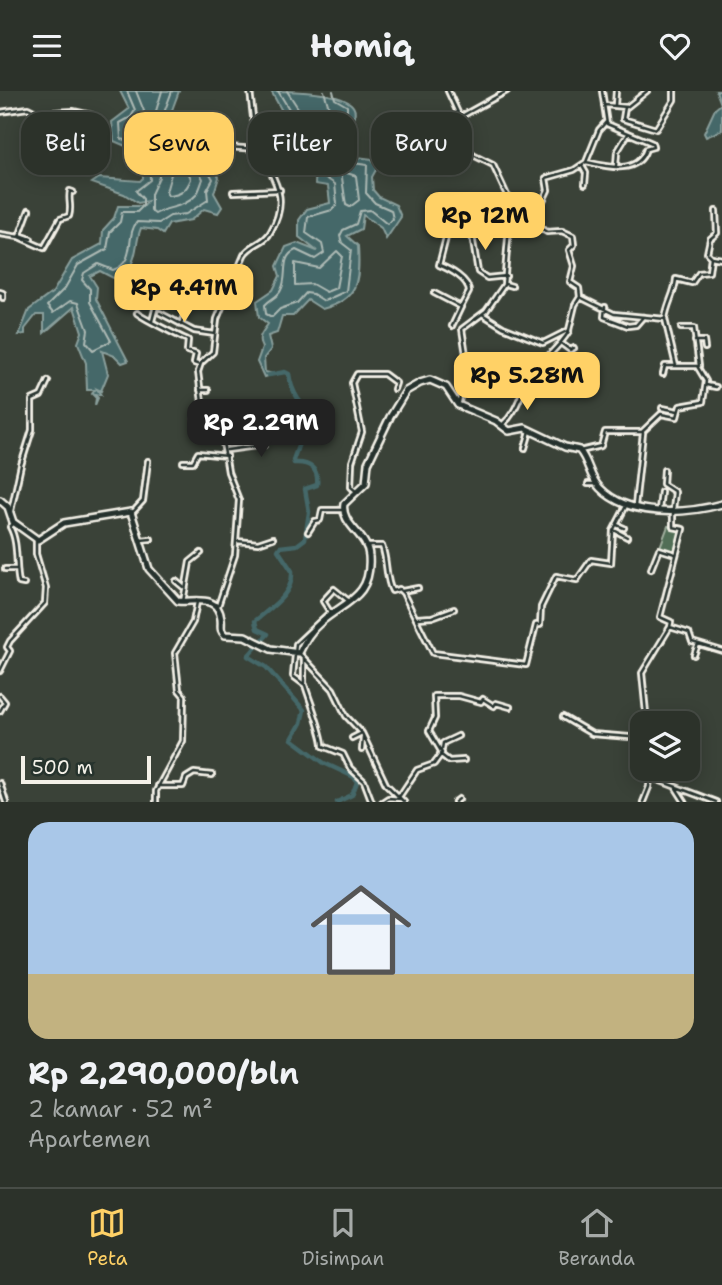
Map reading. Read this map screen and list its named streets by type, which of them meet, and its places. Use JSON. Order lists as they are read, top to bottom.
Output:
{
  "scale_bar": "500 m",
  "page": {
    "header": "Homiq",
    "chip": [
      "Beli",
      "Sewa",
      "Filter",
      "Baru"
    ],
    "price": [
      "Rp 12M",
      "Rp 4.41M",
      "Rp 5.28M",
      "Rp 2.29M"
    ],
    "scale": "500 m",
    "list": [
      {
        "name": "Rp 2,290,000/bln",
        "note": "2 kamar · 52 m² · Apartemen"
      }
    ],
    "tabs": ["Peta", "Disimpan", "Beranda"]
  }
}
